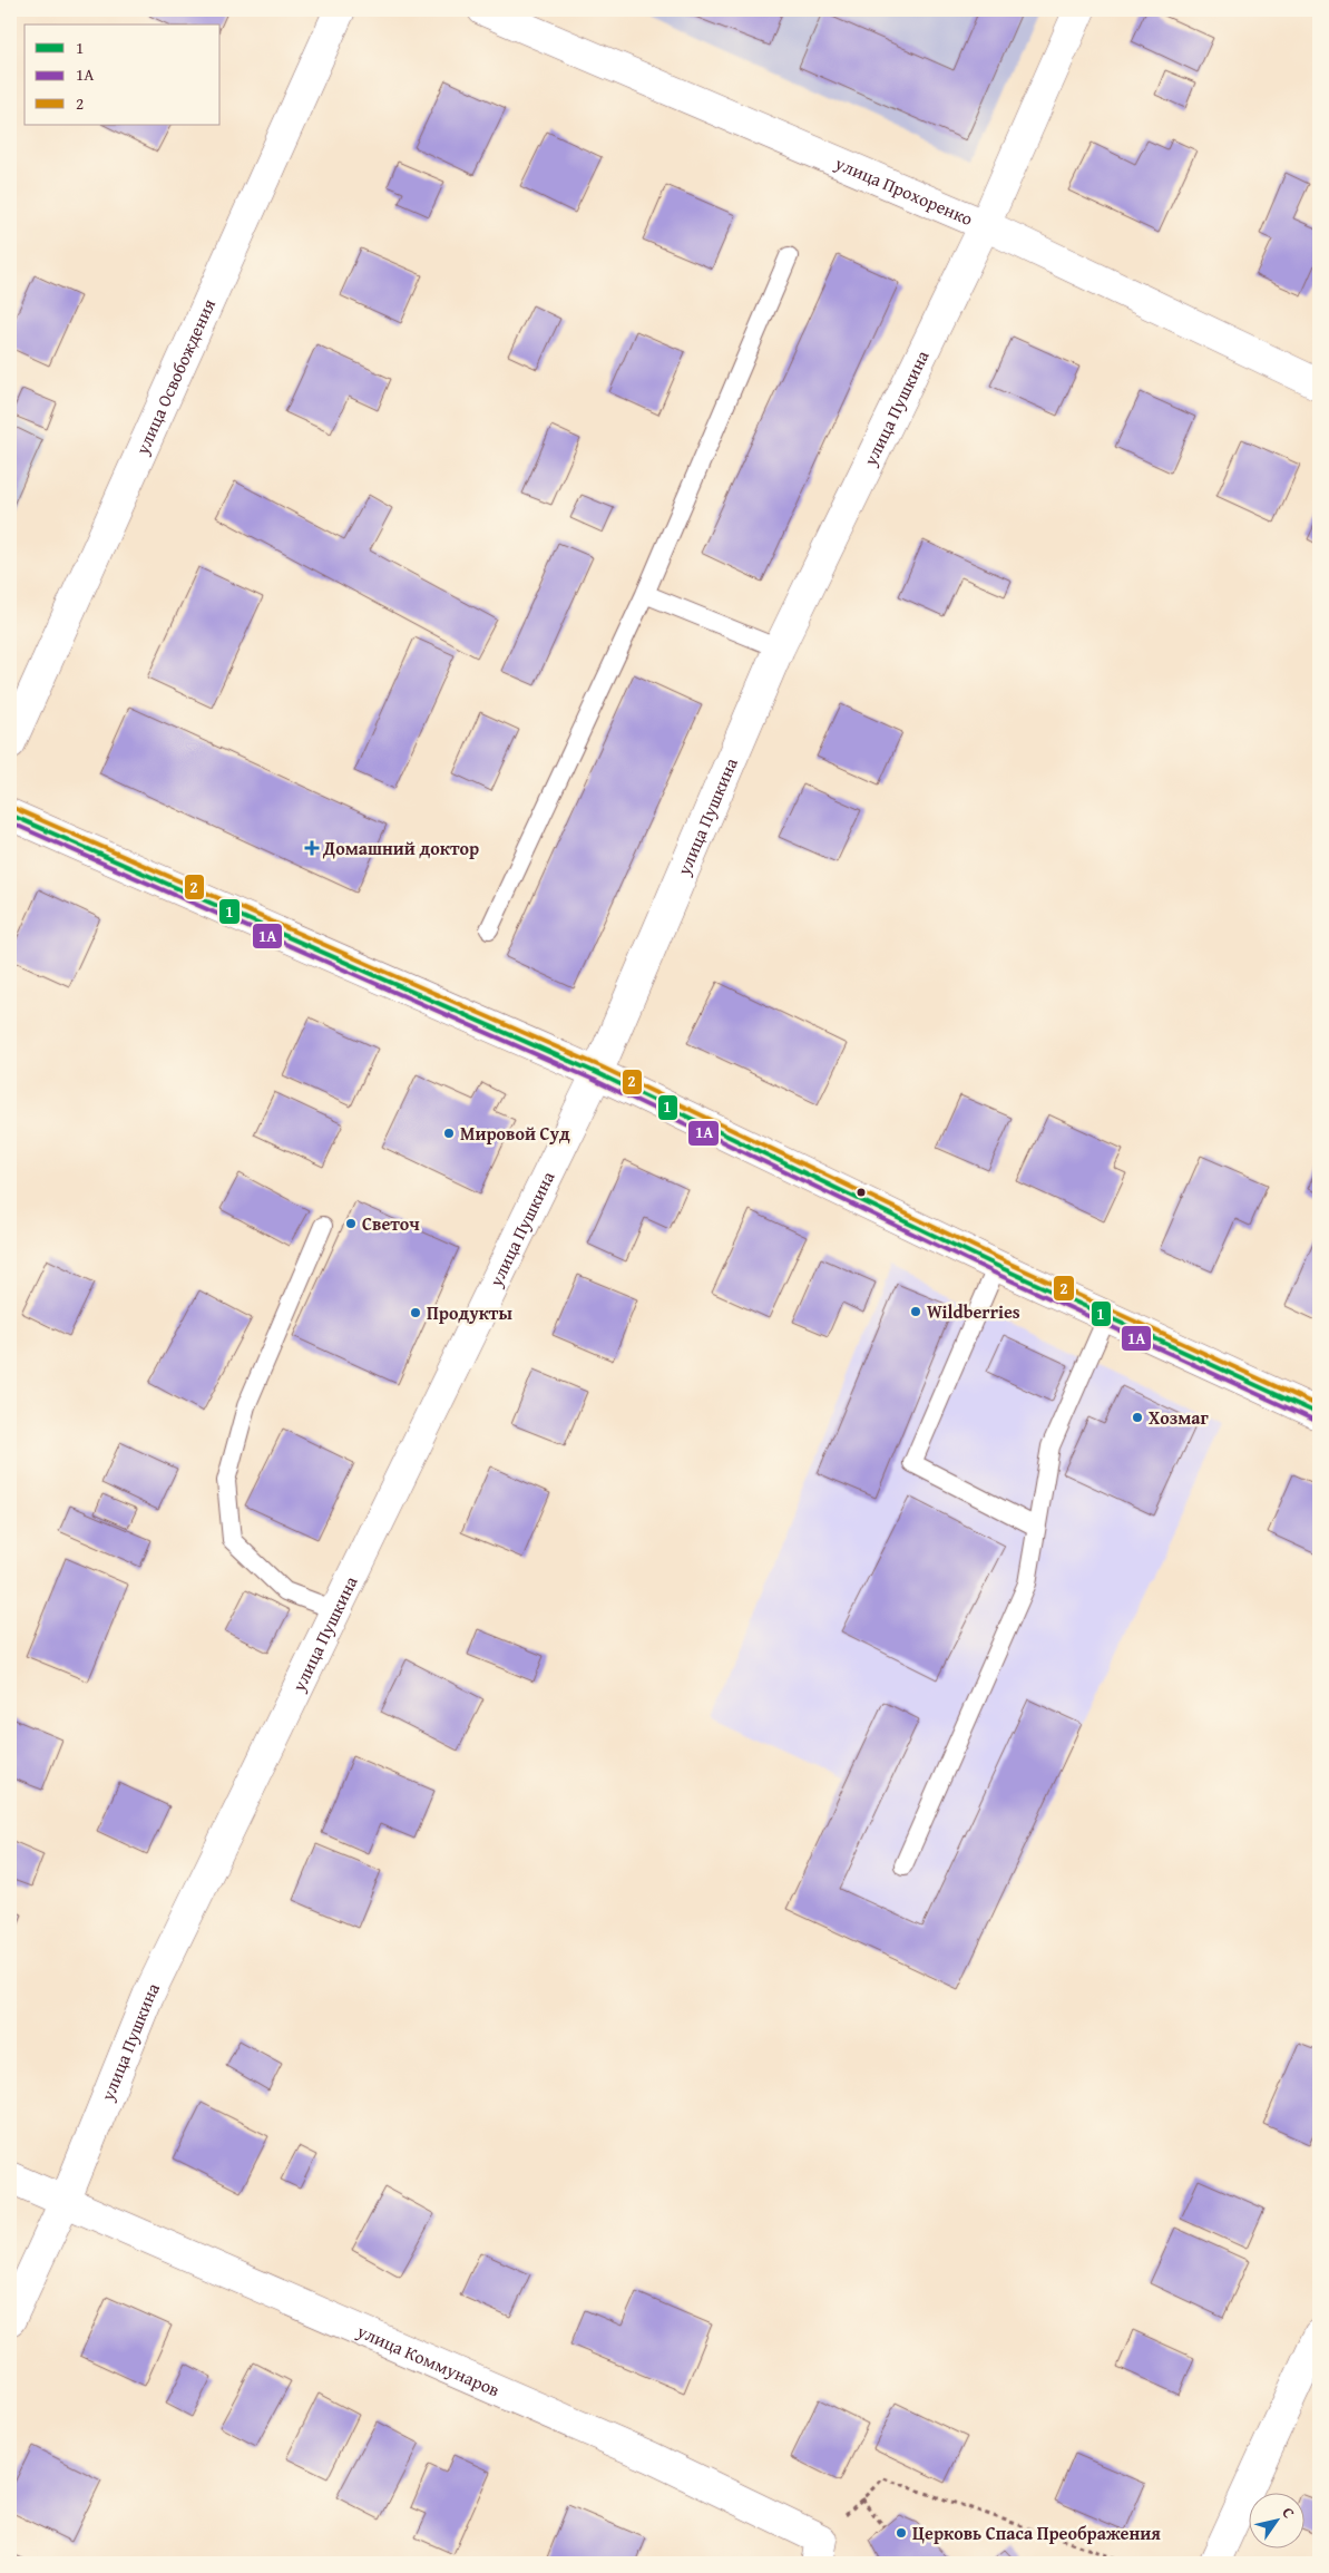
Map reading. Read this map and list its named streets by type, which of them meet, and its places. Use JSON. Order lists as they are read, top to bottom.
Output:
{
  "streets": {
    "street": [
      "улица Прохоренко",
      "улица Освобождения",
      "улица Пушкина",
      "улица Коммунаров"
    ]
  },
  "crossings": [
    ["улица Прохоренко", "улица Пушкина"],
    ["улица Пушкина", "улица Коммунаров"]
  ],
  "places": {
    "health": ["Домашний доктор"],
    "other": [
      "Мировой Суд",
      "Светоч",
      "Wildberries",
      "Продукты",
      "Хозмаг",
      "Церковь Спаса Преображения"
    ]
  },
  "lines": ["transit line 2", "transit line 1", "transit line 1А"],
  "legend": ["1", "1А", "2"],
  "north": "top right"
}
